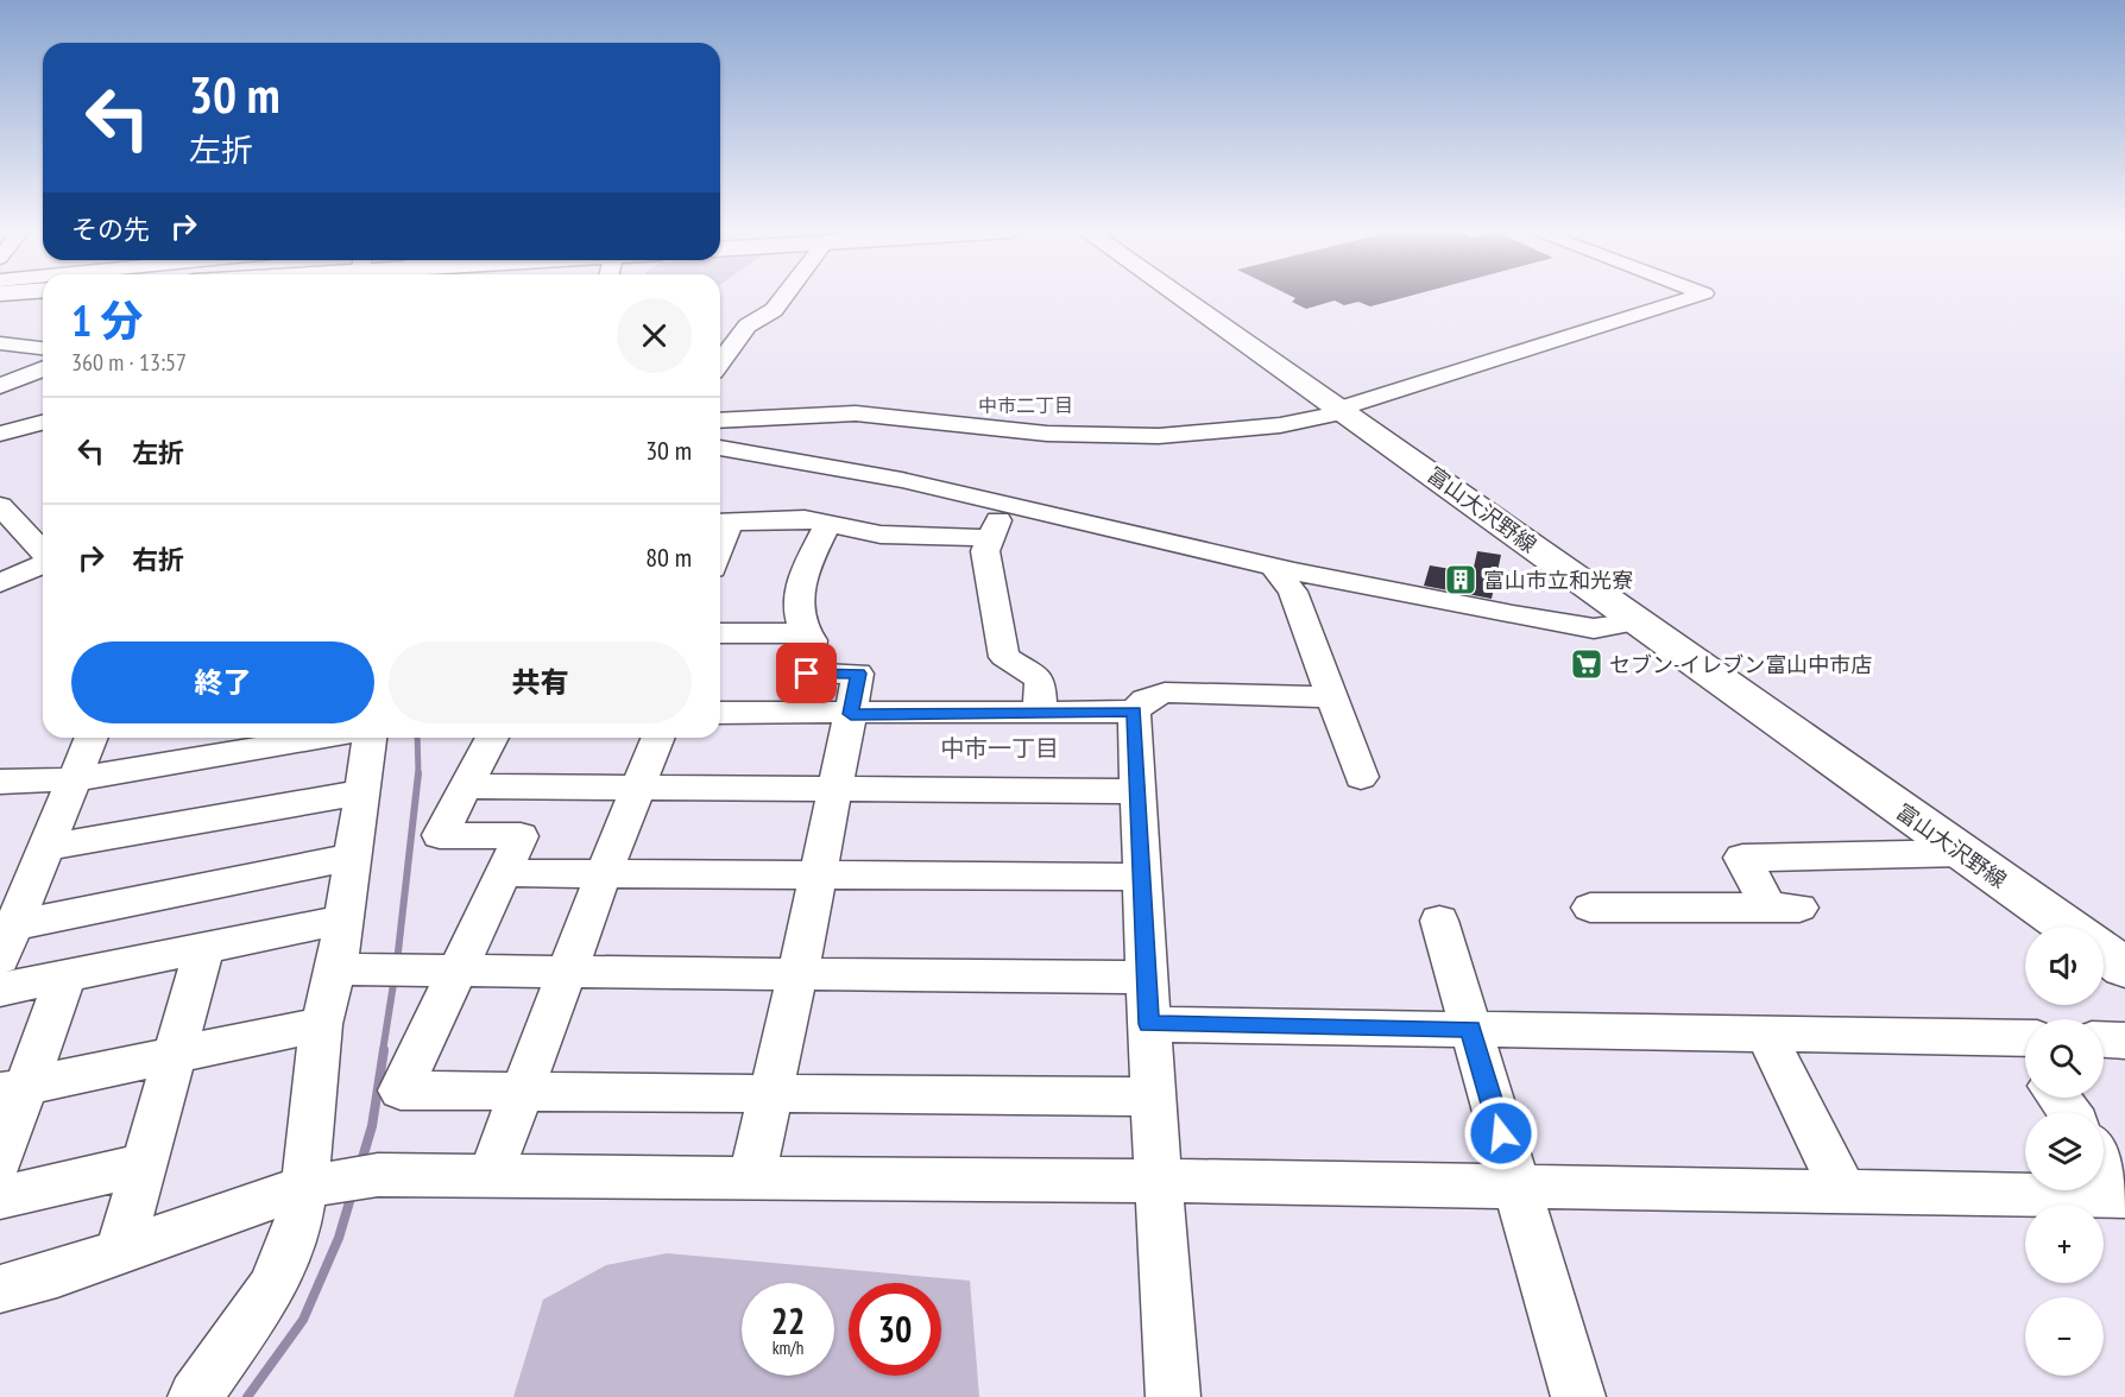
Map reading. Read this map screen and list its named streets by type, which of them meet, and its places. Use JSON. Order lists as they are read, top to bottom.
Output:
{
  "streets": {
    "main road": ["富山大沢野線"]
  },
  "districts": ["中市二丁目", "中市一丁目"],
  "places": {
    "building": ["富山市立和光寮"],
    "supermarket": ["セブン-イレブン富山中市店"]
  },
  "page": {
    "turn": ["30 m", "左折"],
    "then": "その先",
    "heading": ["1 分", "360 m · 13:57"],
    "list": [
      {
        "name": "左折",
        "value": "30 m"
      },
      {
        "name": "右折",
        "value": "80 m"
      }
    ],
    "buttons": ["終了", "共有"],
    "map_buttons": ["+", "−"],
    "speed": "22 km/h",
    "limit": "30"
  }
}
